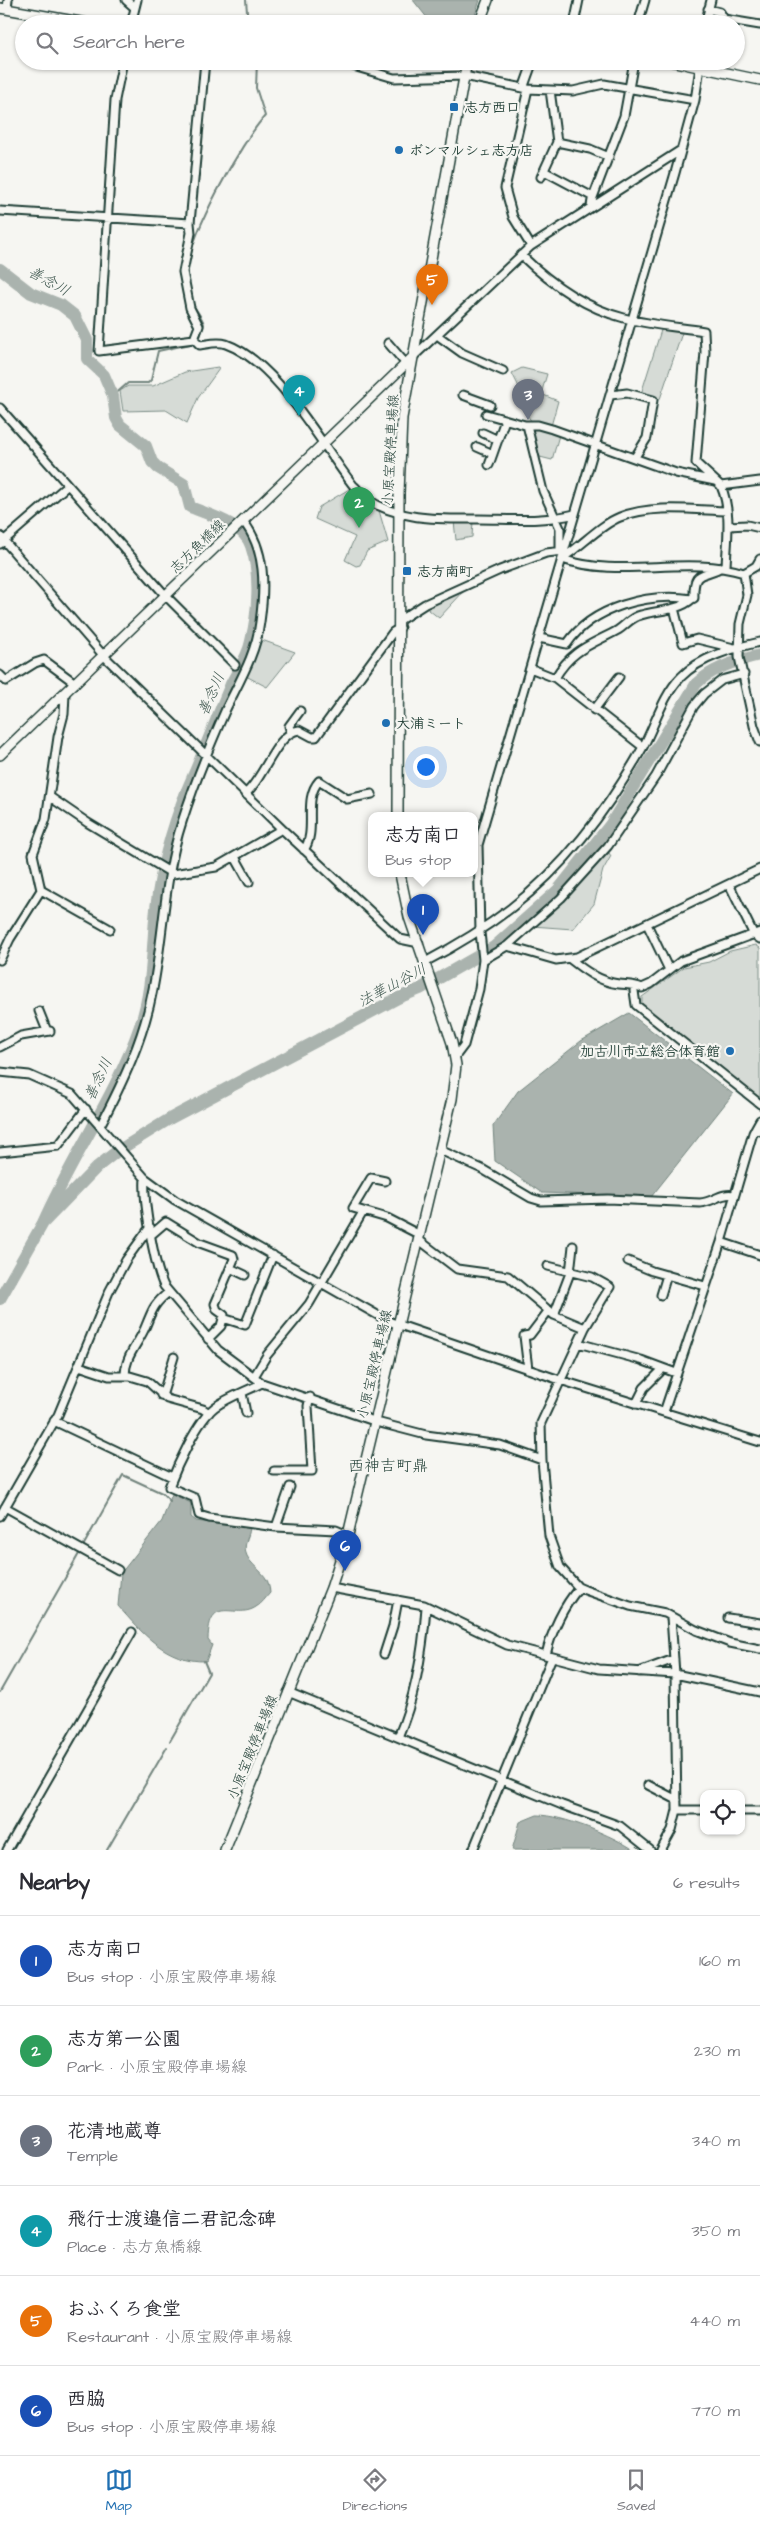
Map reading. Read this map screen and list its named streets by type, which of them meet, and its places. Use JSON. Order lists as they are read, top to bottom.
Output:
{
  "streets": {
    "main road": ["小原宝殿停車場線", "志方魚橋線"]
  },
  "crossings": [
    ["小原宝殿停車場線", "志方魚橋線"]
  ],
  "districts": ["西神吉町鼎"],
  "water": ["善念川", "法華山谷川"],
  "places": {
    "transit": ["志方西口", "志方南町"],
    "other": ["ボンマルシェ志方店", "大浦ミート", "加古川市立総合体育館"]
  },
  "page": {
    "search": "Search here",
    "pins": [
      "5",
      "4",
      "3",
      "2",
      "1",
      "6"
    ],
    "popup": ["志方南口", "Bus stop"],
    "heading": ["Nearby", "6 results"],
    "list": [
      {
        "mark": "1",
        "name": "志方南口",
        "note": "Bus stop · 小原宝殿停車場線",
        "value": "160 m"
      },
      {
        "mark": "2",
        "name": "志方第一公園",
        "note": "Park · 小原宝殿停車場線",
        "value": "230 m"
      },
      {
        "mark": "3",
        "name": "花清地蔵尊",
        "note": "Temple",
        "value": "340 m"
      },
      {
        "mark": "4",
        "name": "飛行士渡邉信二君記念碑",
        "note": "Place · 志方魚橋線",
        "value": "350 m"
      },
      {
        "mark": "5",
        "name": "おふくろ食堂",
        "note": "Restaurant · 小原宝殿停車場線",
        "value": "440 m"
      },
      {
        "mark": "6",
        "name": "西脇",
        "note": "Bus stop · 小原宝殿停車場線",
        "value": "770 m"
      }
    ],
    "nav": ["Map", "Directions", "Saved"]
  }
}
